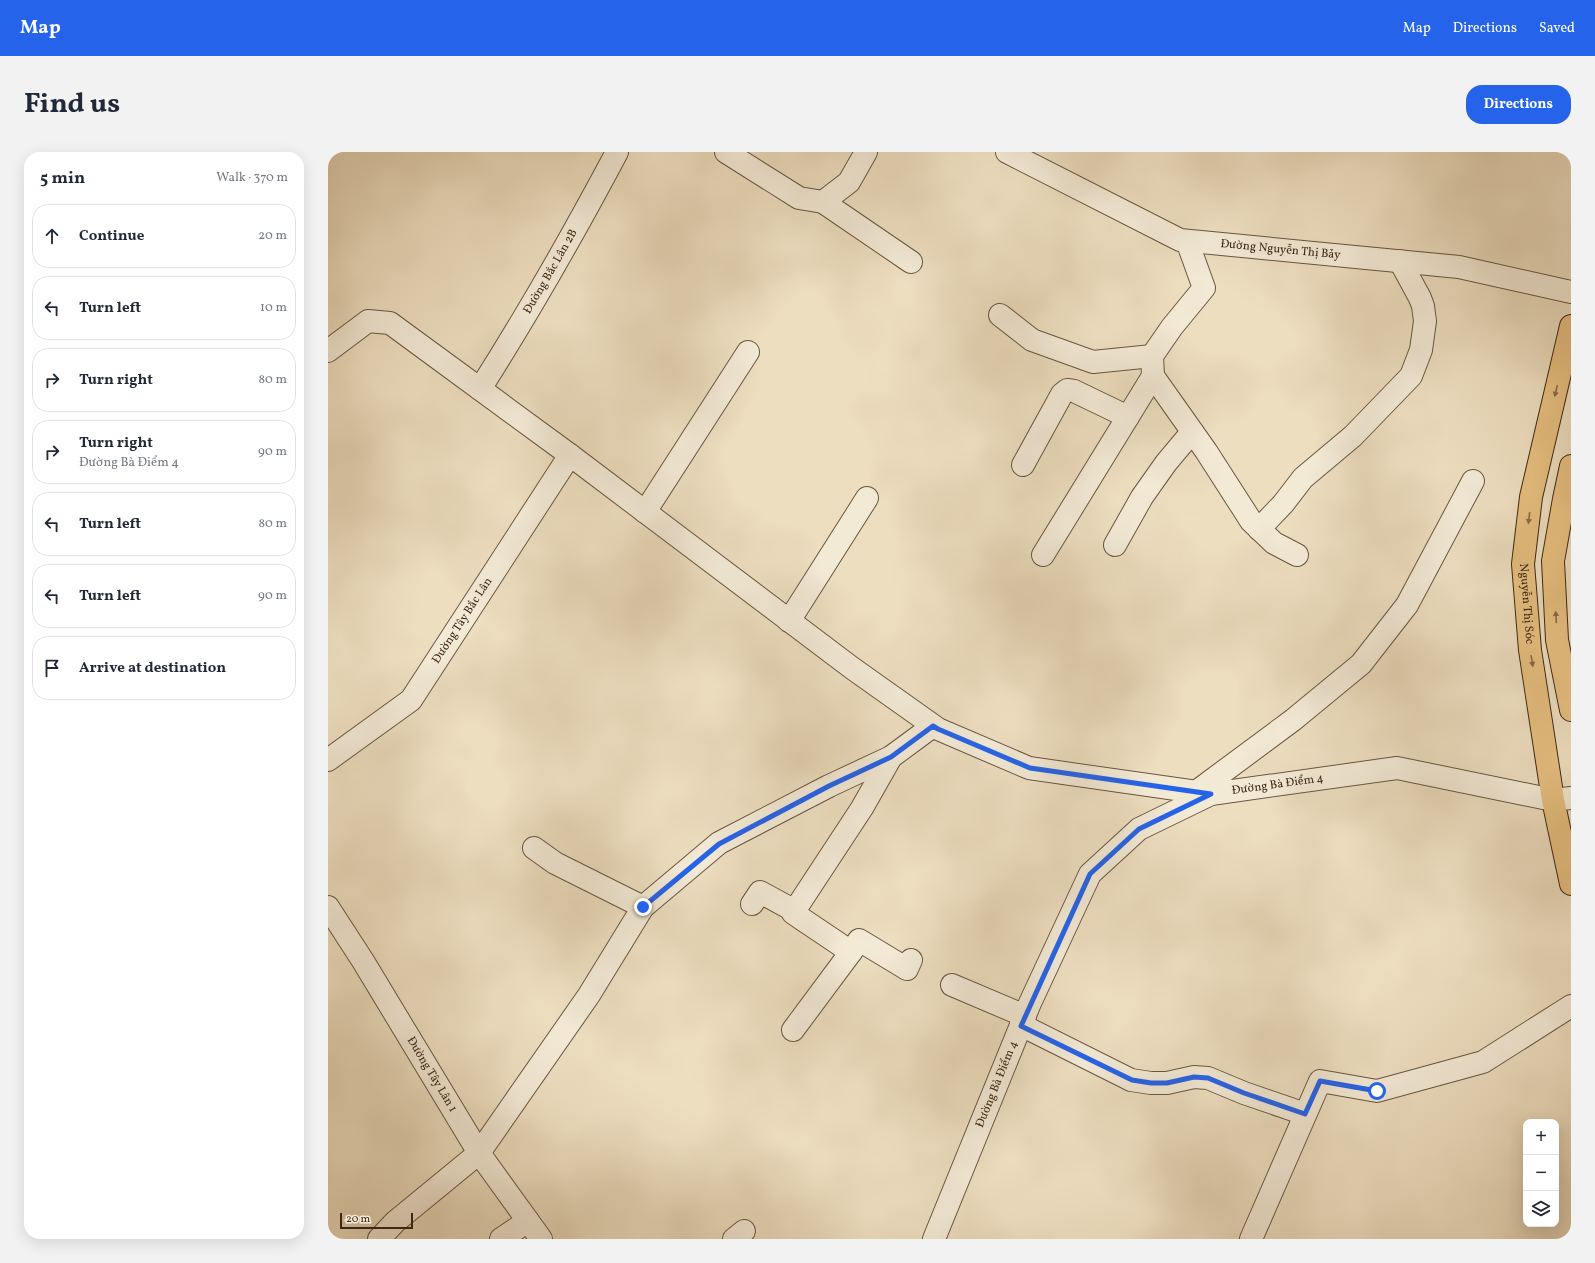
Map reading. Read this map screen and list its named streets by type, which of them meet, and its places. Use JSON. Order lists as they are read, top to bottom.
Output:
{
  "streets": {
    "main road": ["Nguyễn Thị Sóc"],
    "street": [
      "Đường Nguyễn Thị Bảy",
      "Đường Bắc Lân 2B",
      "Đường Tây Bắc Lân",
      "Đường Bà Điểm 4",
      "Đường Tây Lân 1"
    ]
  },
  "crossings": [
    ["Nguyễn Thị Sóc", "Đường Bà Điểm 4"]
  ],
  "scale_bar": "20 m",
  "page": {
    "header": "Map",
    "nav": ["Map", "Directions", "Saved"],
    "title": "Find us",
    "buttons": "Directions",
    "heading": ["5 min", "Walk · 370 m"],
    "list": [
      ["Continue", "20 m"],
      ["Turn left", "10 m"],
      ["Turn right", "80 m"],
      ["Turn right", "Đường Bà Điểm 4", "90 m"],
      ["Turn left", "80 m"],
      ["Turn left", "90 m"],
      "Arrive at destination"
    ],
    "map_buttons": ["+", "−"],
    "scale": "20 m"
  }
}
